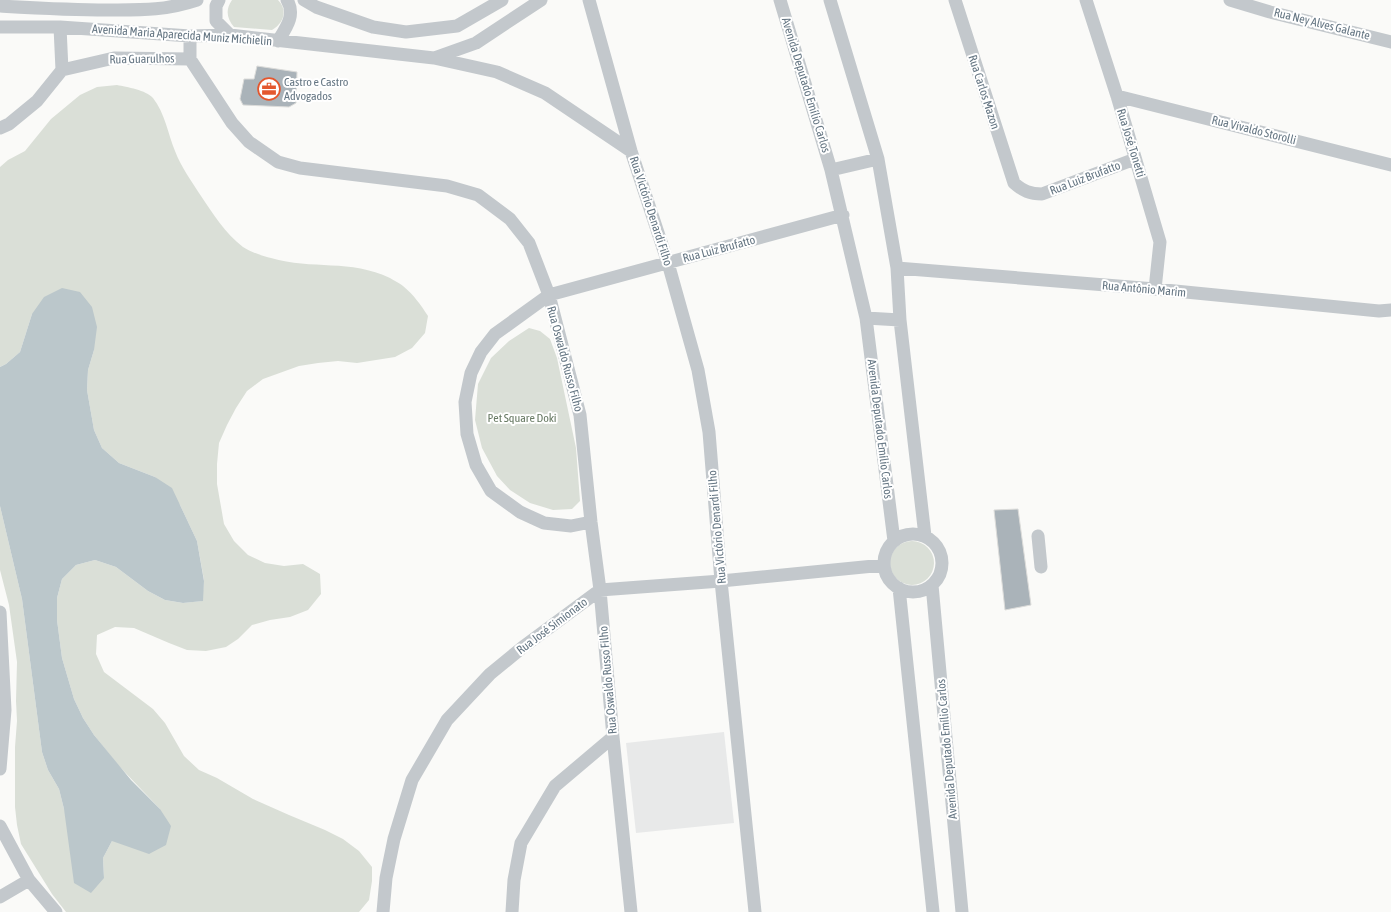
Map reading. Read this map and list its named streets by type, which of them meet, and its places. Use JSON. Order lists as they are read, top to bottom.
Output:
{
  "streets": {
    "street": [
      "Rua Ney Alves Galante",
      "Avenida Maria Aparecida Muniz Michielin",
      "Rua Guarulhos",
      "Avenida Deputado Emílio Carlos",
      "Rua Carlos Mazon",
      "Rua Vivaldo Storolli",
      "Rua José Tonetti",
      "Rua Luiz Brufatto",
      "Rua Victório Denardi Filho",
      "Rua Antônio Marim",
      "Rua Oswaldo Russo Filho",
      "Rua José Simionato"
    ]
  },
  "crossings": [
    ["Avenida Maria Aparecida Muniz Michielin", "Rua Victório Denardi Filho"],
    ["Rua Guarulhos", "Rua Oswaldo Russo Filho"],
    ["Avenida Deputado Emílio Carlos", "Rua Luiz Brufatto"],
    ["Avenida Deputado Emílio Carlos", "Rua José Simionato"],
    ["Rua Carlos Mazon", "Rua Luiz Brufatto"],
    ["Rua Vivaldo Storolli", "Rua José Tonetti"],
    ["Rua José Tonetti", "Rua Luiz Brufatto"],
    ["Rua José Tonetti", "Rua Antônio Marim"],
    ["Rua Luiz Brufatto", "Rua Victório Denardi Filho"],
    ["Rua Luiz Brufatto", "Rua Oswaldo Russo Filho"],
    ["Rua Victório Denardi Filho", "Rua José Simionato"],
    ["Rua Oswaldo Russo Filho", "Rua José Simionato"]
  ],
  "parks": ["Pet Square Doki"],
  "places": {
    "office": ["Castro e Castro Advogados"]
  }
}
